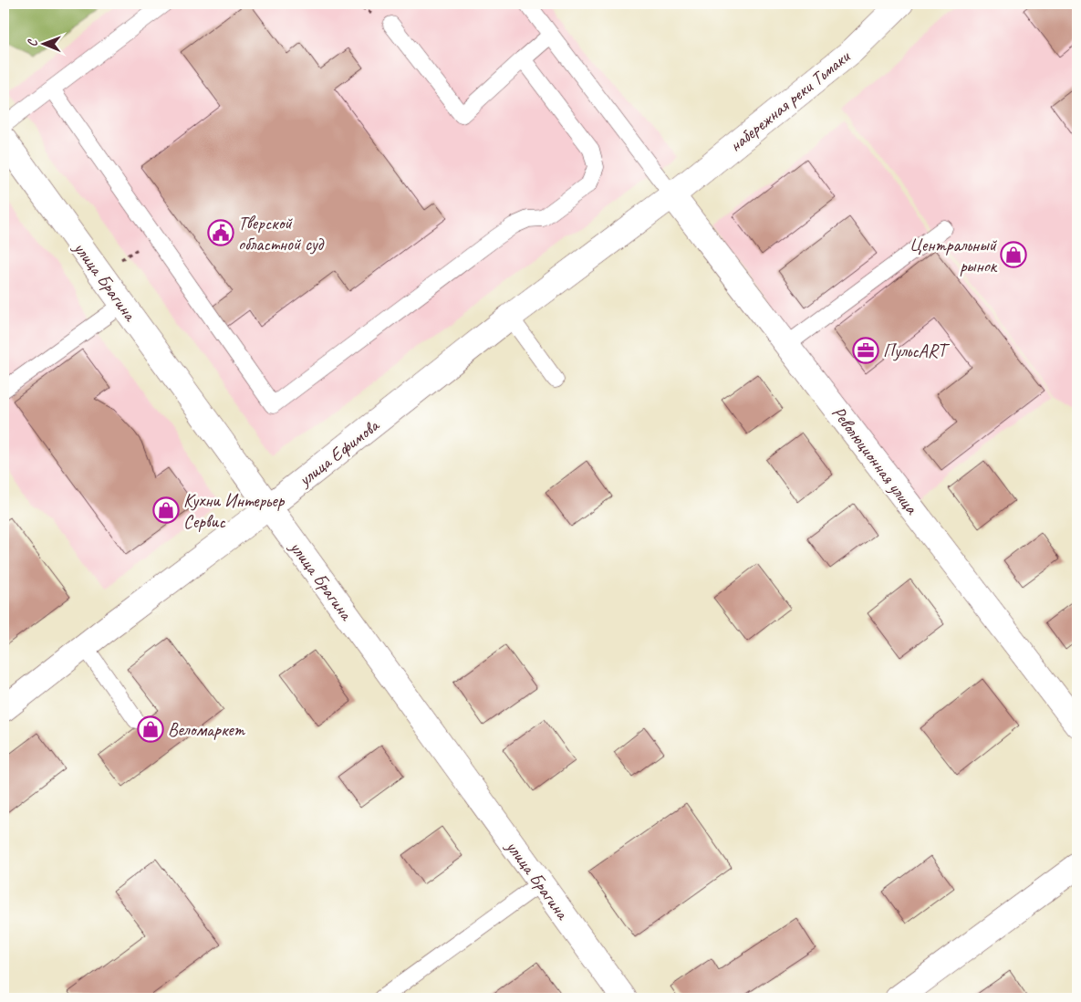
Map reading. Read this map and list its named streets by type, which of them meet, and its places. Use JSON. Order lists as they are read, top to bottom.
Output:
{
  "streets": {
    "street": [
      "набережная реки Тьмаки",
      "улица Брагина",
      "улица Ефимова",
      "Революционная улица"
    ]
  },
  "crossings": [
    ["набережная реки Тьмаки", "улица Ефимова"],
    ["набережная реки Тьмаки", "Революционная улица"],
    ["улица Брагина", "улица Ефимова"],
    ["улица Ефимова", "Революционная улица"]
  ],
  "places": {
    "public building": ["Тверской областной суд"],
    "shop": ["Центральный рынок", "Кухни Интерьер Сервис", "Веломаркет"],
    "office": ["ПульсART"]
  },
  "north": "left"
}
